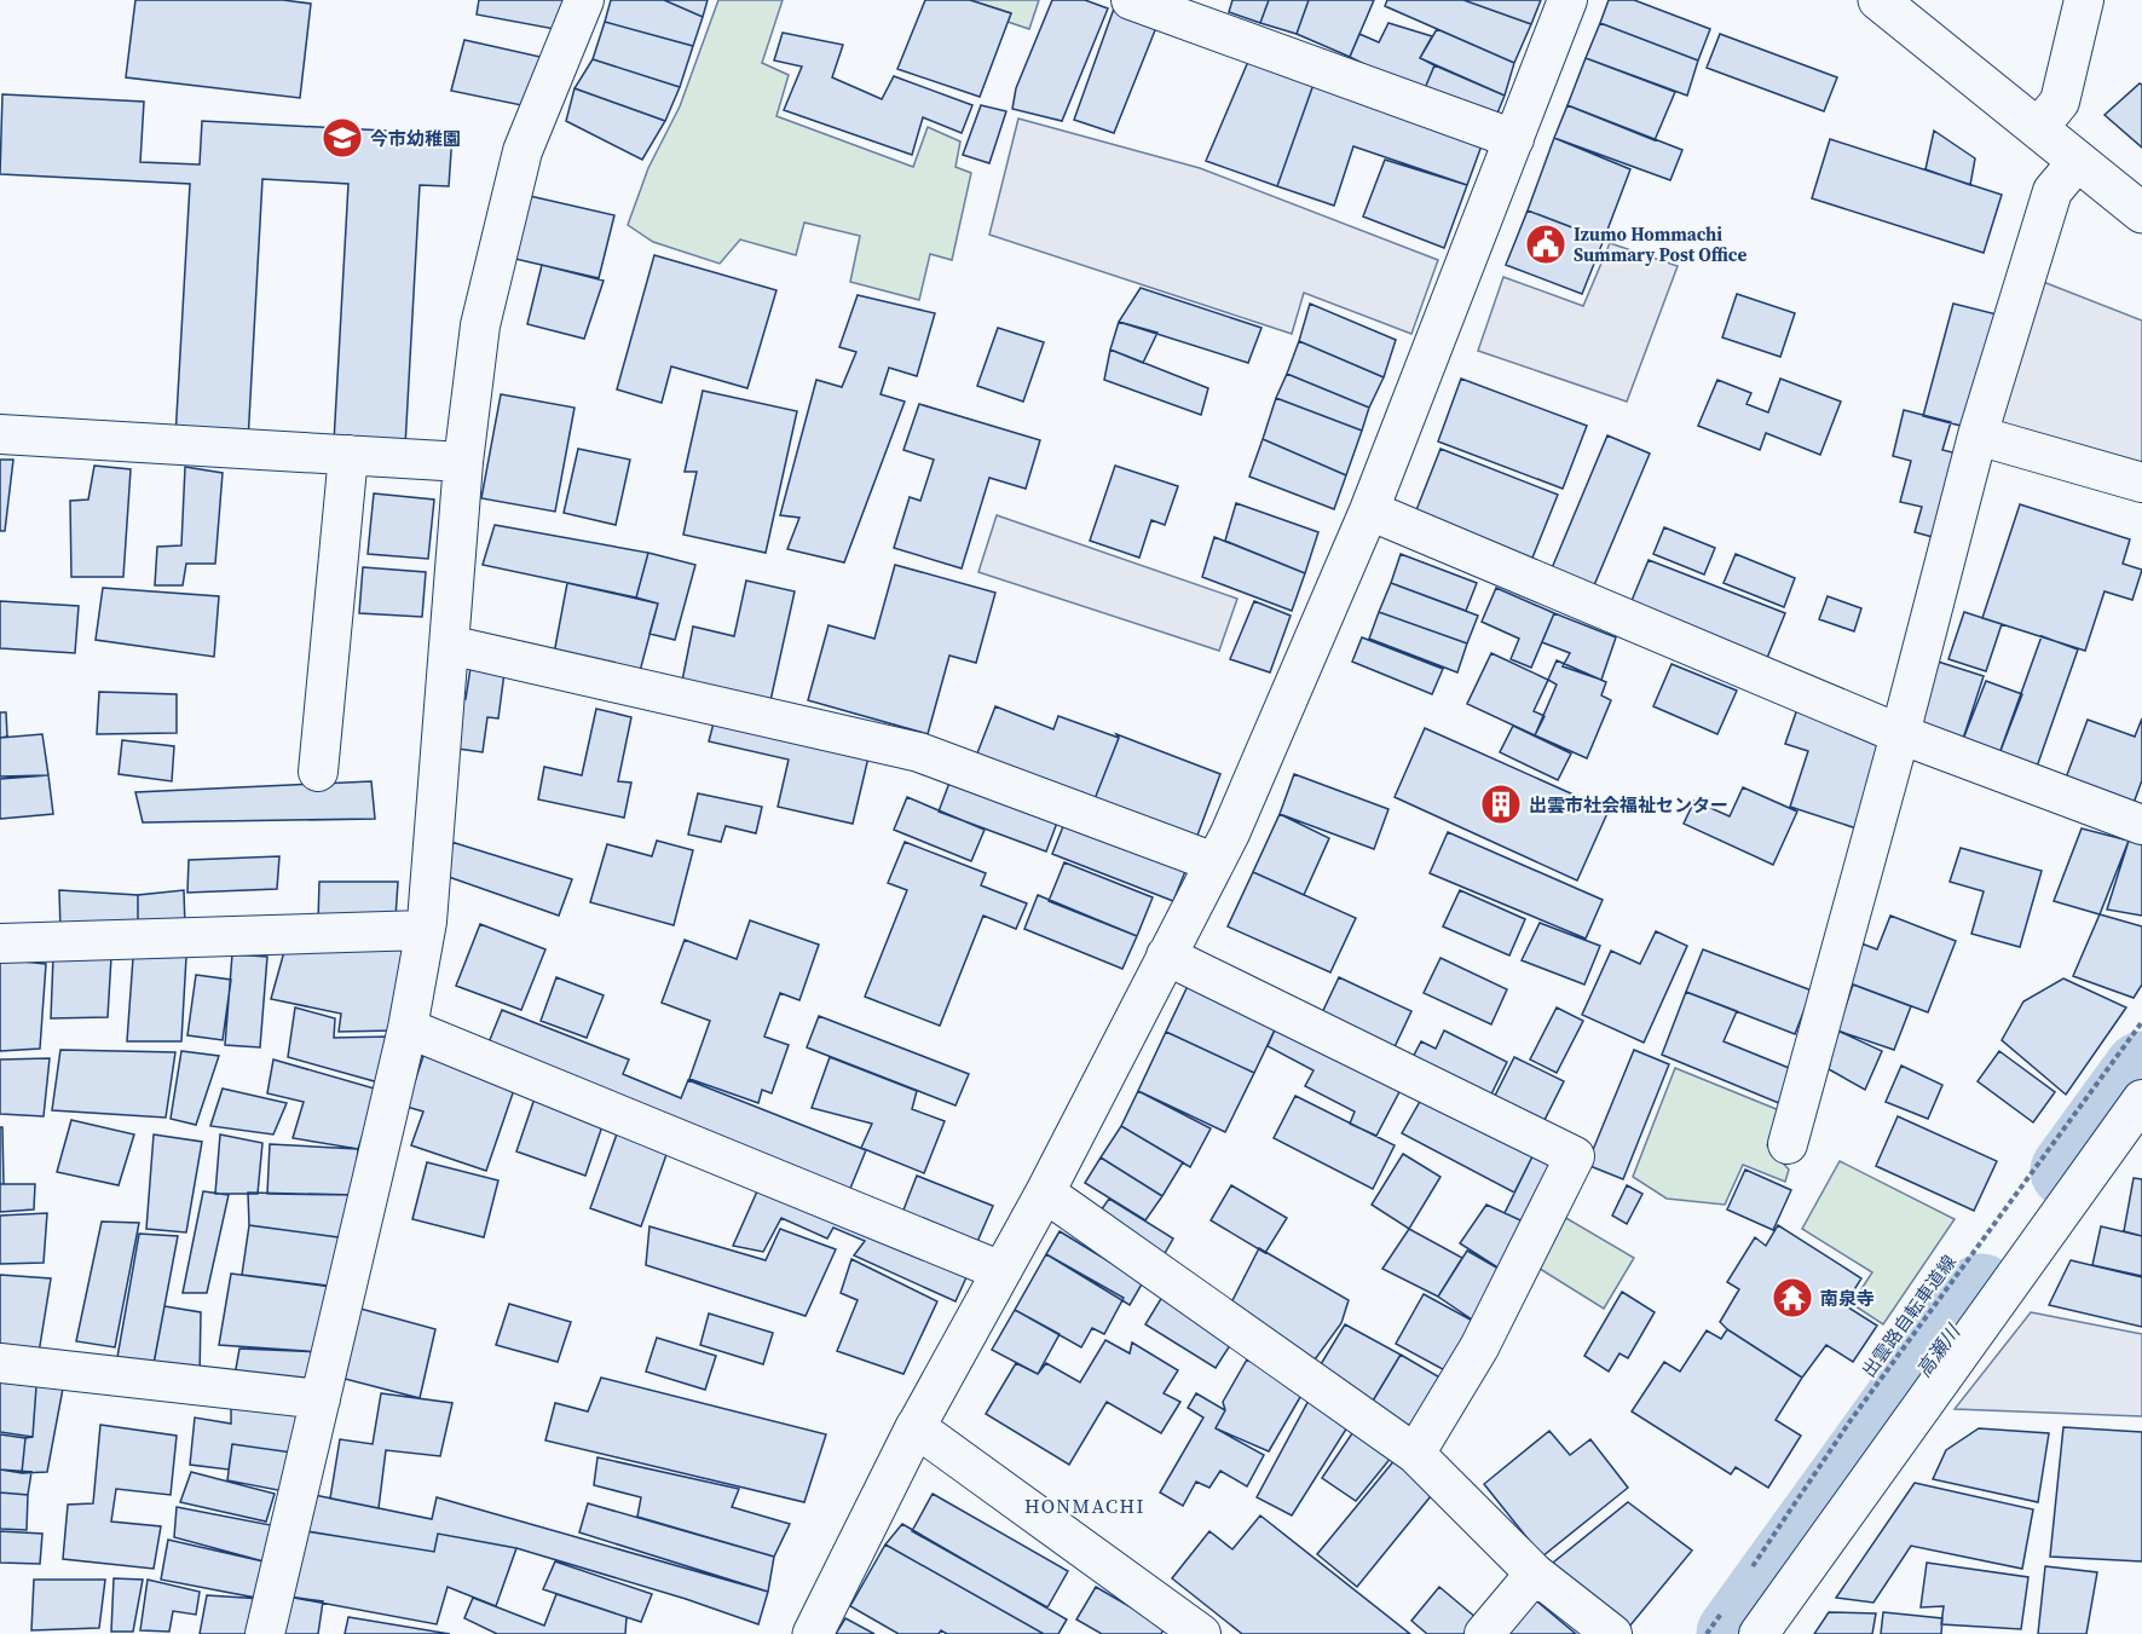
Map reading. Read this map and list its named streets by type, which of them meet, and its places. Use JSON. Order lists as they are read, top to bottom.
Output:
{
  "streets": {
    "path": ["出雲路自転車道線"]
  },
  "districts": ["HONMACHI"],
  "water": ["高瀬川"],
  "places": {
    "school or university": ["今市幼稚園"],
    "public building": ["Izumo Hommachi Summary Post Office"],
    "building": ["出雲市社会福祉センター"],
    "temple": ["南泉寺"]
  }
}
